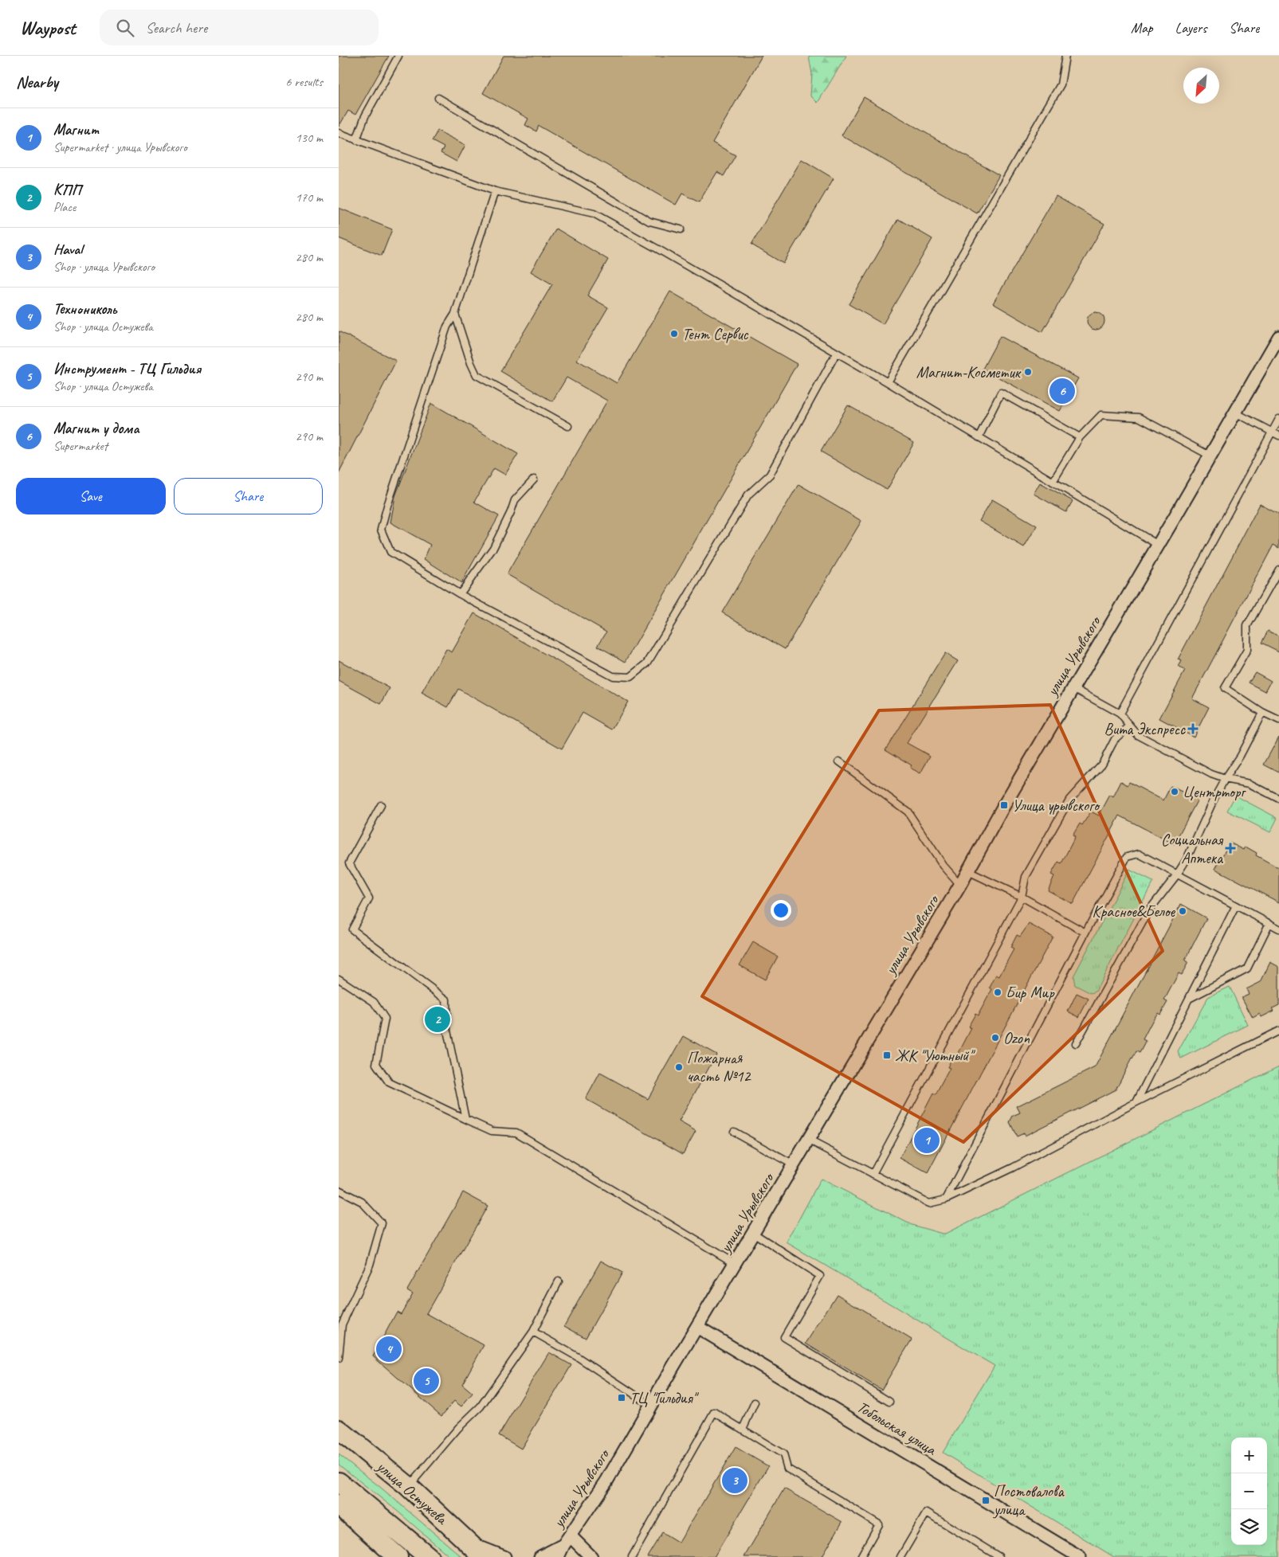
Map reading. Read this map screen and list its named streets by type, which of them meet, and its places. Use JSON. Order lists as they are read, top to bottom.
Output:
{
  "streets": {
    "main road": ["улица Остужева"],
    "street": ["улица Урывского", "Тобольская улица"]
  },
  "crossings": [
    ["улица Урывского", "Тобольская улица"]
  ],
  "places": {
    "other": [
      "Тент Сервис",
      "Магнит-Косметик",
      "Центрторг",
      "Красное&Белое",
      "Бир Мир",
      "Ozon",
      "Пожарная часть №12"
    ],
    "health": ["Вита Экспресс", "Социальная Аптека"],
    "transit": [
      "Улица урывского",
      "ЖК \"Уютный\"",
      "ТЦ \"Гильдия\"",
      "Постовалова улица"
    ]
  },
  "north": "bottom left",
  "page": {
    "header": "Waypost",
    "search": "Search here",
    "nav": ["Map", "Layers", "Share"],
    "heading": ["Nearby", "6 results"],
    "list": [
      {
        "mark": "1",
        "name": "Магнит",
        "note": "Supermarket · улица Урывского",
        "value": "130 m"
      },
      {
        "mark": "2",
        "name": "КПП",
        "note": "Place",
        "value": "170 m"
      },
      {
        "mark": "3",
        "name": "Haval",
        "note": "Shop · улица Урывского",
        "value": "280 m"
      },
      {
        "mark": "4",
        "name": "Технониколь",
        "note": "Shop · улица Остужева",
        "value": "280 m"
      },
      {
        "mark": "5",
        "name": "Инструмент - ТЦ Гильдия",
        "note": "Shop · улица Остужева",
        "value": "290 m"
      },
      {
        "mark": "6",
        "name": "Магнит у дома",
        "note": "Supermarket",
        "value": "290 m"
      }
    ],
    "pins": [
      "6",
      "2",
      "1",
      "4",
      "5",
      "3"
    ],
    "buttons": ["Save", "Share"],
    "map_buttons": ["+", "−"]
  }
}
